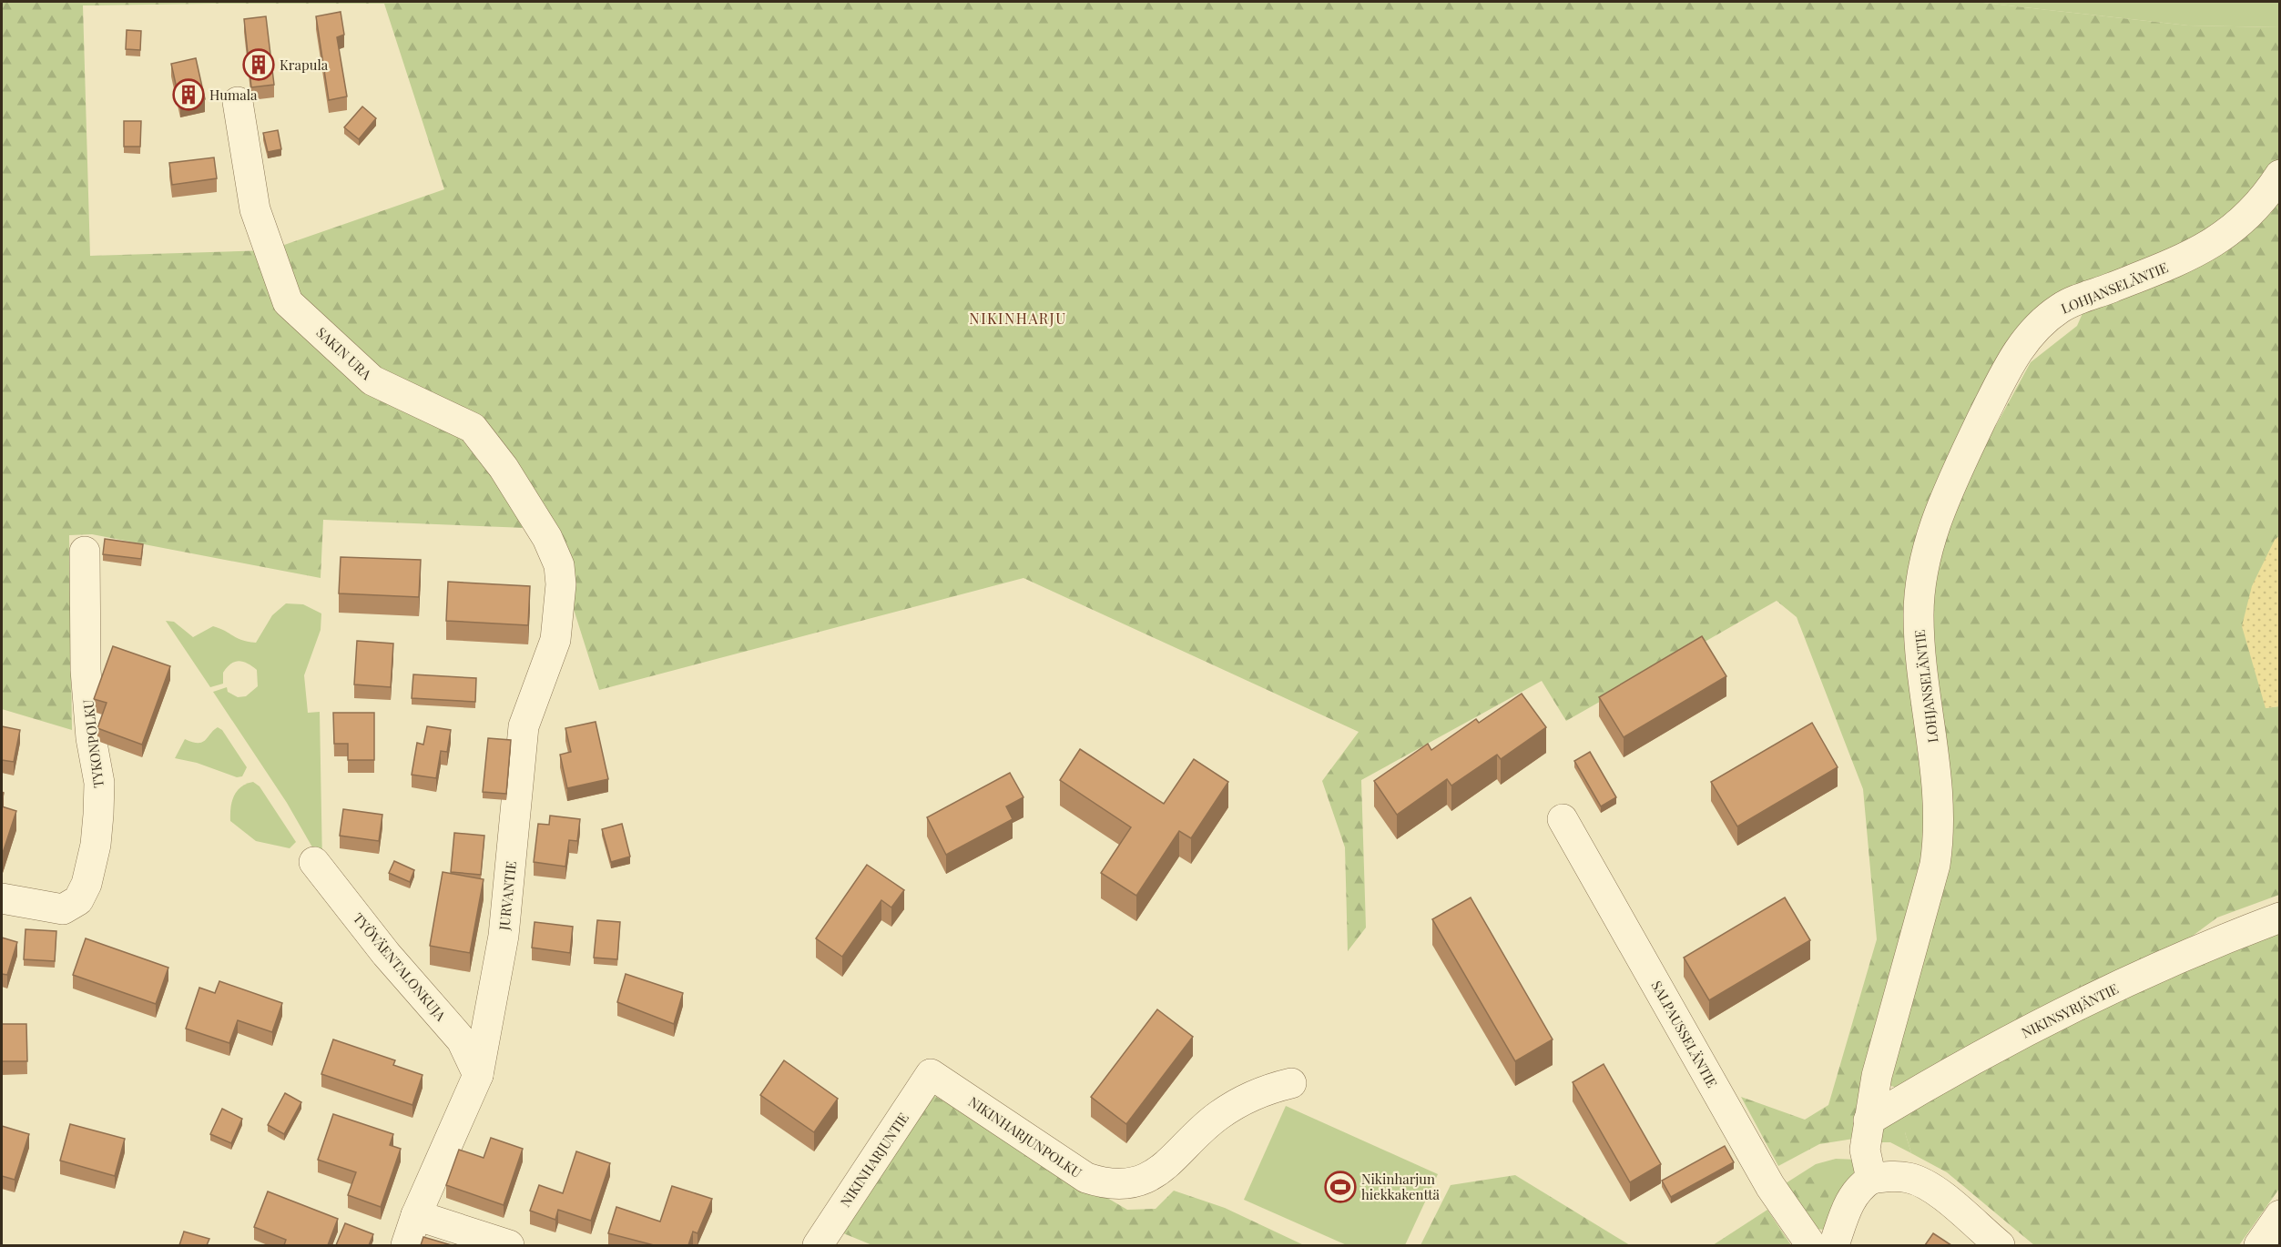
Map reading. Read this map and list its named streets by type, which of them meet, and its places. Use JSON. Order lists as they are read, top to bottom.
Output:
{
  "streets": {
    "street": [
      "LOHJANSELÄNTIE",
      "SAKIN URA",
      "TYKONPOLKU",
      "JURVANTIE",
      "TYÖVÄENTALONKUJA",
      "NIKINSYRJÄNTIE",
      "SALPAUSSELÄNTIE",
      "NIKINHARJUNPOLKU",
      "NIKINHARJUNTIE"
    ]
  },
  "crossings": [
    ["LOHJANSELÄNTIE", "NIKINSYRJÄNTIE"],
    ["SAKIN URA", "JURVANTIE"],
    ["JURVANTIE", "TYÖVÄENTALONKUJA"],
    ["NIKINHARJUNPOLKU", "NIKINHARJUNTIE"]
  ],
  "districts": ["NIKINHARJU"],
  "places": {
    "building": ["Krapula", "Humala"],
    "sports": ["Nikinharjun hiekkakenttä"]
  }
}
